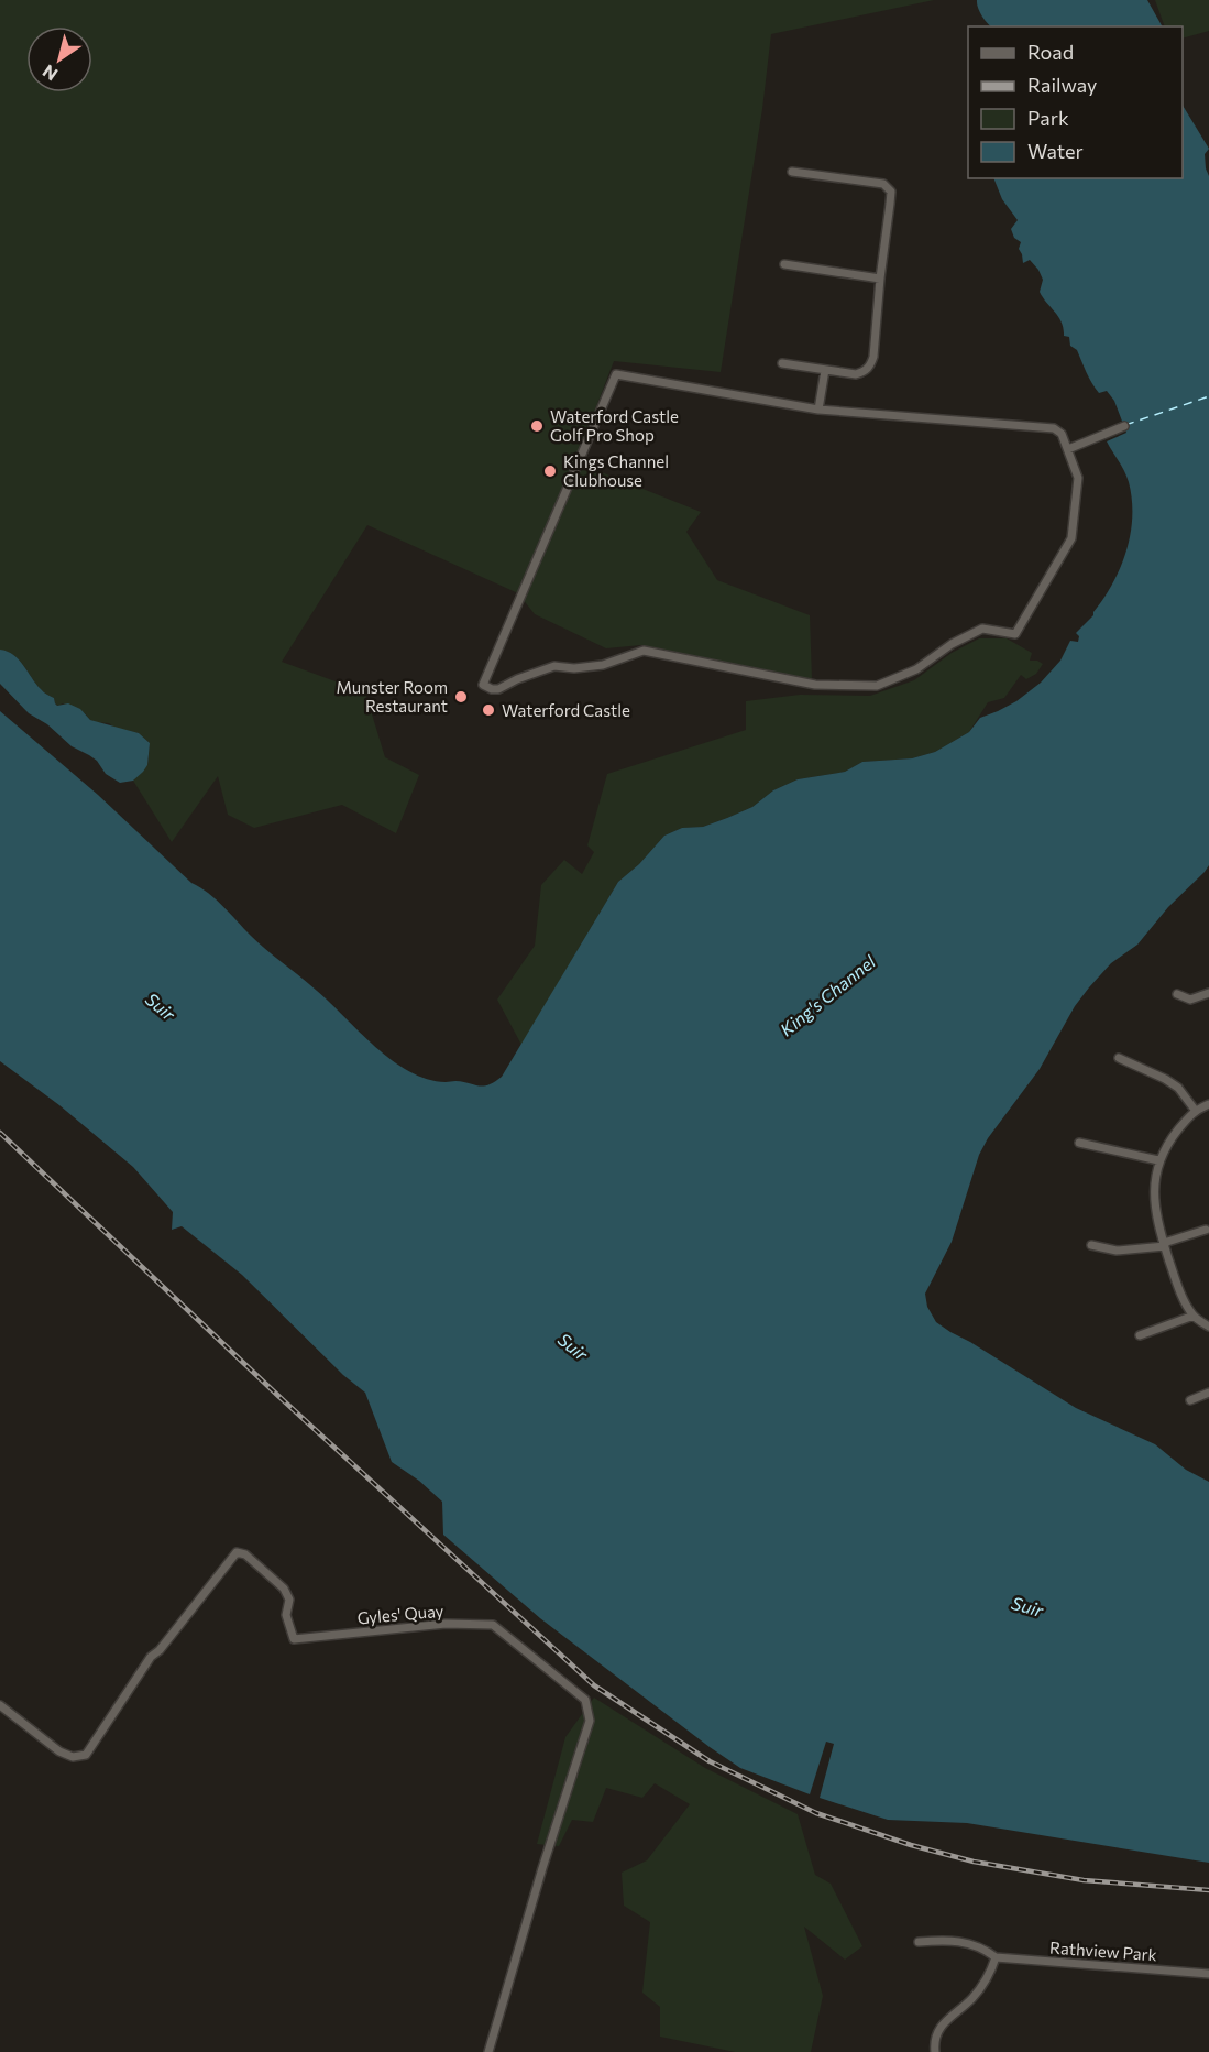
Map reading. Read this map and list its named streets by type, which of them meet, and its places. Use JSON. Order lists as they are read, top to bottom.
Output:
{
  "streets": {
    "street": ["Gyles' Quay", "Rathview Park"]
  },
  "water": ["King's Channel", "Suir"],
  "places": [
    "Waterford Castle Golf Pro Shop",
    "Kings Channel Clubhouse",
    "Munster Room Restaurant",
    "Waterford Castle"
  ],
  "legend": [
    "Road",
    "Railway",
    "Park",
    "Water"
  ],
  "north": "bottom left"
}
